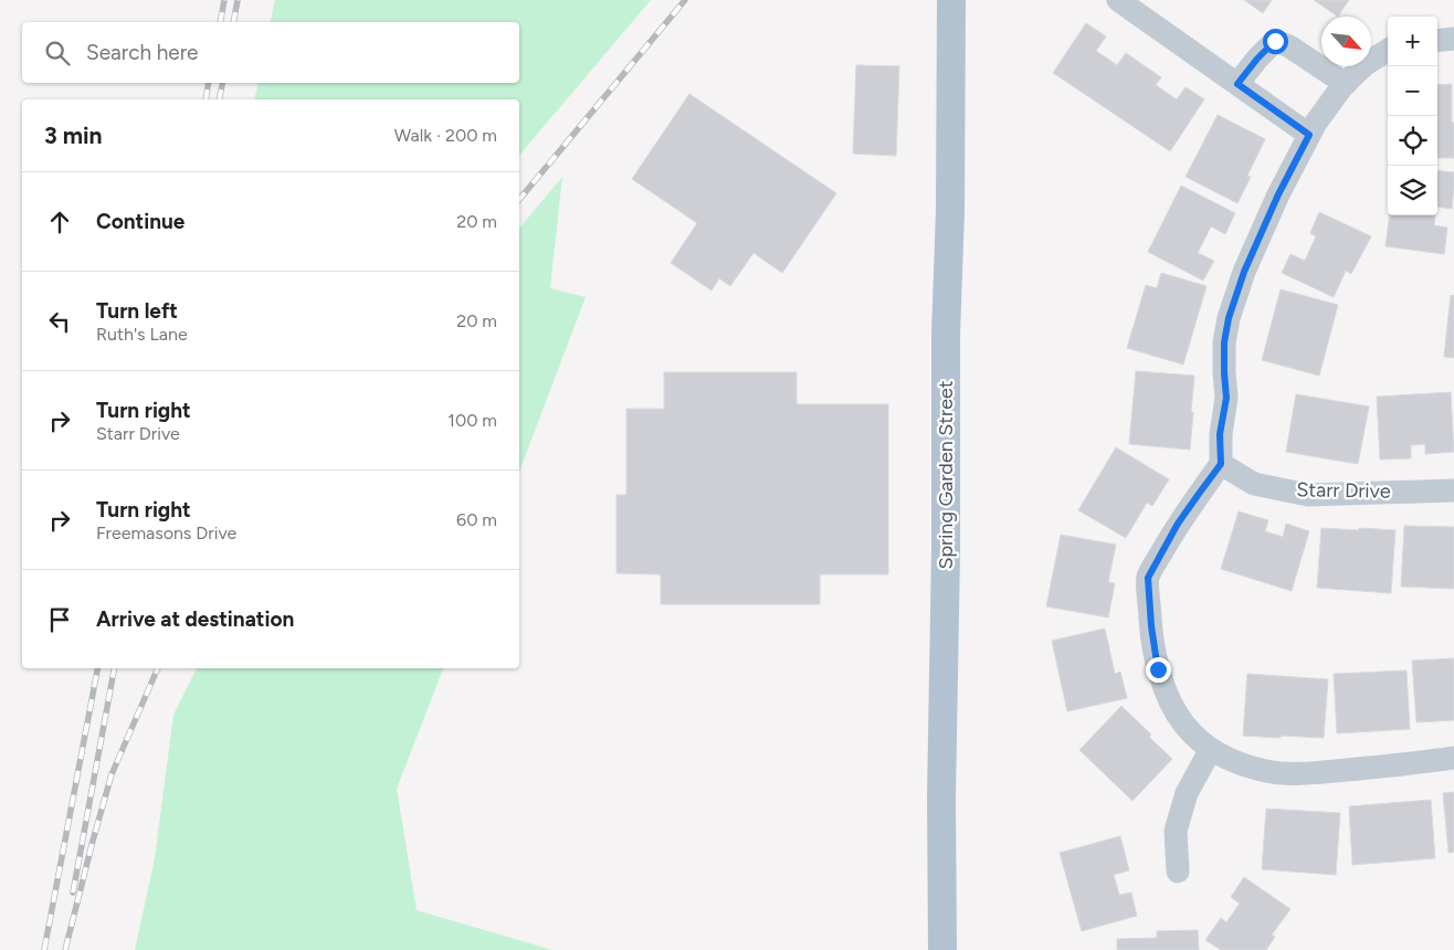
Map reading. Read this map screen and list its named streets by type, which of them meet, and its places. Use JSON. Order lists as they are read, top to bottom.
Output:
{
  "streets": {
    "main road": ["Spring Garden Street"],
    "street": ["Starr Drive"]
  },
  "north": "bottom right",
  "page": {
    "map_buttons": ["+", "−"],
    "search": "Search here",
    "heading": ["3 min", "Walk · 200 m"],
    "list": [
      ["Continue", "20 m"],
      ["Turn left", "Ruth's Lane", "20 m"],
      ["Turn right", "Starr Drive", "100 m"],
      ["Turn right", "Freemasons Drive", "60 m"],
      "Arrive at destination"
    ]
  }
}
